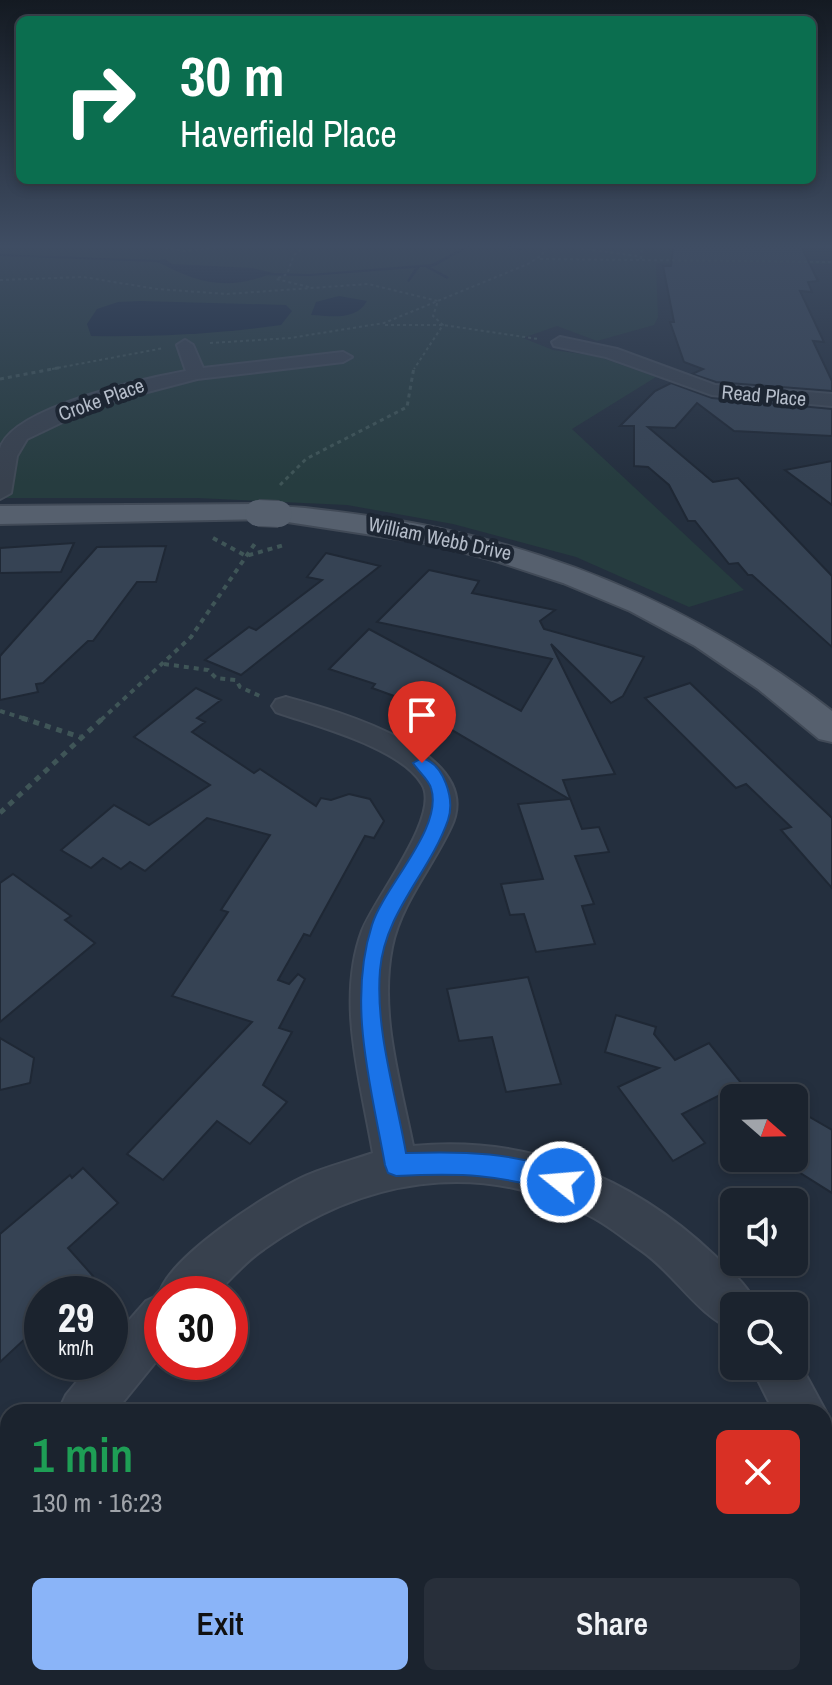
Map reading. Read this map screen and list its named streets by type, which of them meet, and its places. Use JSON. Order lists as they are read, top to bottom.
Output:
{
  "streets": {
    "main road": ["William Webb Drive"],
    "street": ["Read Place", "Croke Place"]
  },
  "north": "right",
  "page": {
    "turn": ["30 m", "Haverfield Place"],
    "speed": "29 km/h",
    "limit": "30",
    "heading": ["1 min", "130 m · 16:23"],
    "buttons": ["Exit", "Share"]
  }
}
